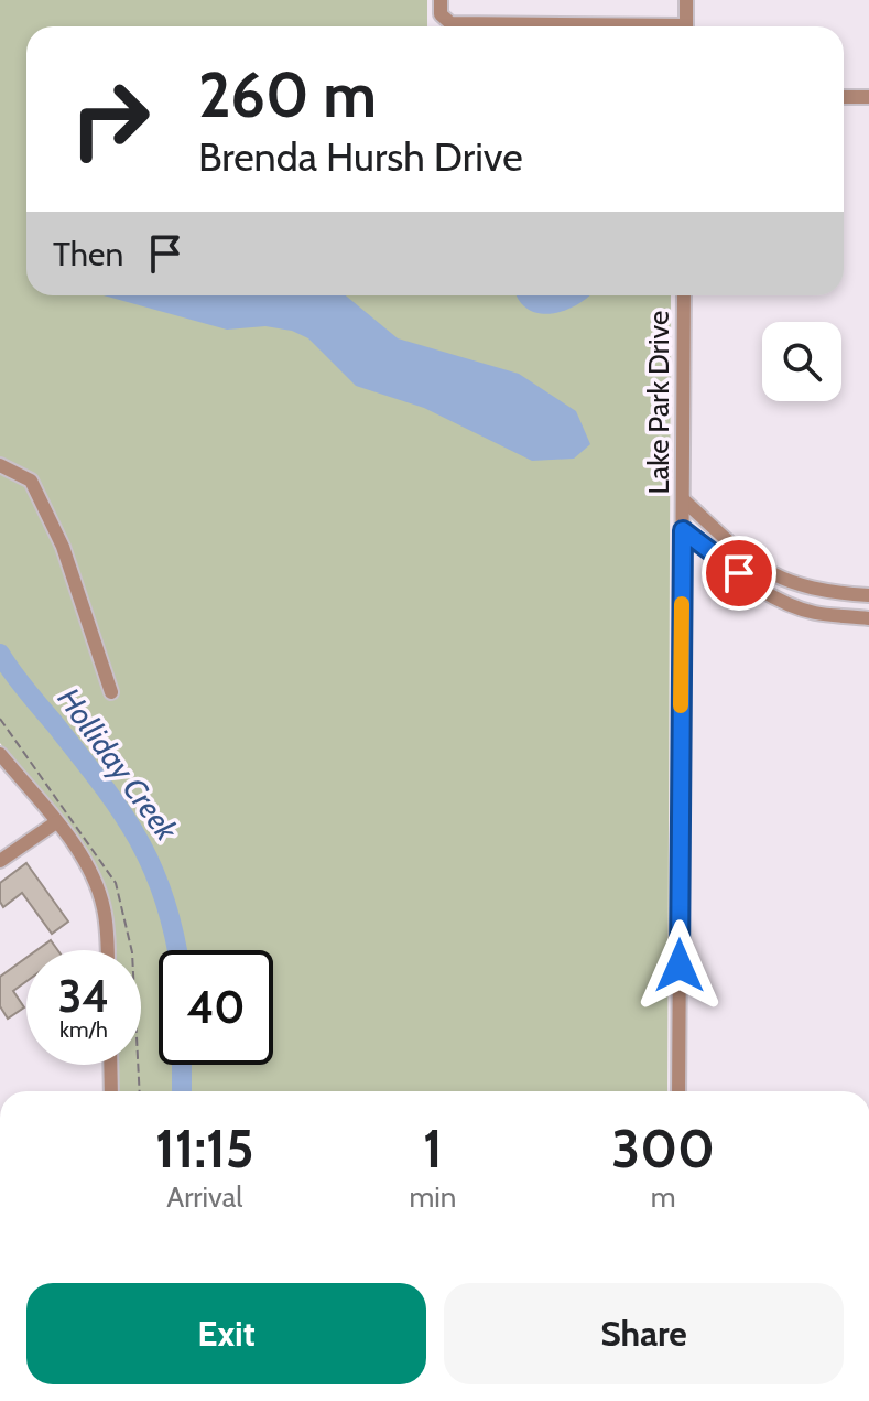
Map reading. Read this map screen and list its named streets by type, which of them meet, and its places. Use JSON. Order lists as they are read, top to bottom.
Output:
{
  "streets": {
    "street": ["Lake Park Drive"]
  },
  "water": ["Holliday Creek"],
  "page": {
    "turn": ["260 m", "Brenda Hursh Drive"],
    "then": "Then",
    "speed": "34 km/h",
    "limit": "40",
    "eta": [
      "11:15",
      "Arrival",
      "1",
      "min",
      "300",
      "m"
    ],
    "buttons": ["Exit", "Share"]
  }
}
